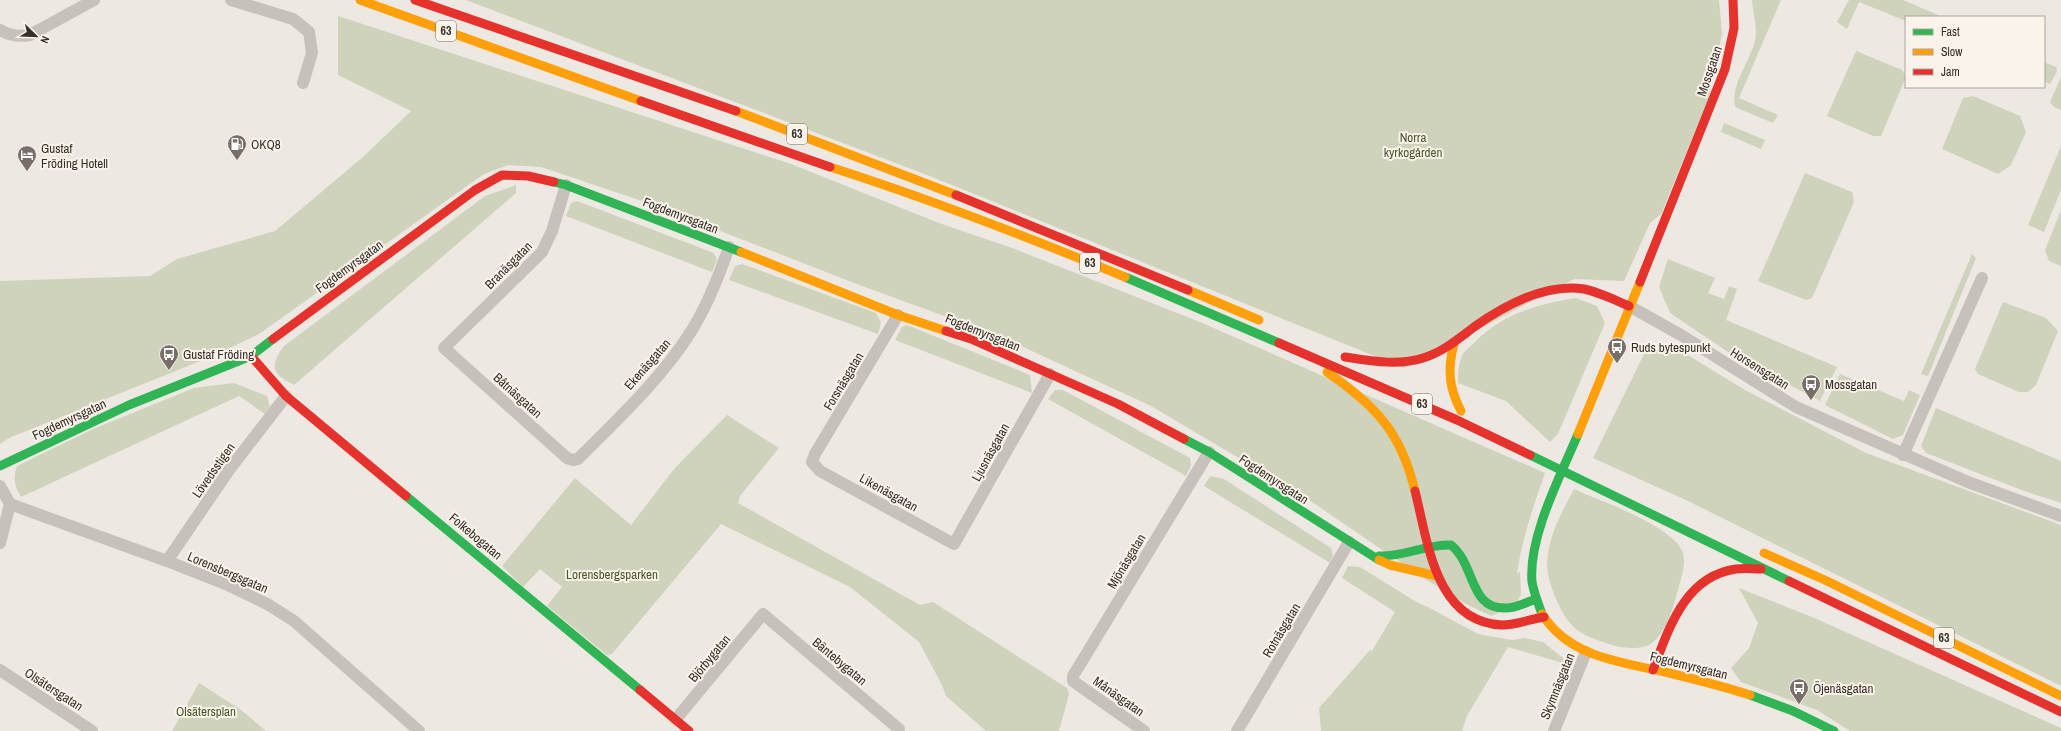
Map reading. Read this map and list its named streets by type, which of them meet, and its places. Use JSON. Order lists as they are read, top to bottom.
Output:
{
  "streets": {
    "main road": [
      "63",
      "Mossgatan",
      "Fogdemyrsgatan",
      "Folkebogatan"
    ],
    "street": [
      "Branäsgatan",
      "Ekenäsgatan",
      "Horsensgatan",
      "Forsnäsgatan",
      "Båtnäsgatan",
      "Ljusnäsgatan",
      "Lövedsstigen",
      "Likenäsgatan",
      "Mjönäsgatan",
      "Lorensbergsgatan",
      "Rotnäsgatan",
      "Björbygatan",
      "Bäntebygatan",
      "Skymnäsgatan",
      "Olsätersgatan",
      "Månäsgatan"
    ]
  },
  "crossings": [
    ["Mossgatan", "Fogdemyrsgatan"],
    ["Mossgatan", "Horsensgatan"],
    ["Fogdemyrsgatan", "Branäsgatan"],
    ["Fogdemyrsgatan", "Ekenäsgatan"],
    ["Fogdemyrsgatan", "Forsnäsgatan"],
    ["Fogdemyrsgatan", "Ljusnäsgatan"],
    ["Fogdemyrsgatan", "Folkebogatan"],
    ["Fogdemyrsgatan", "Mjönäsgatan"],
    ["Fogdemyrsgatan", "Rotnäsgatan"],
    ["Fogdemyrsgatan", "Skymnäsgatan"],
    ["Branäsgatan", "Båtnäsgatan"],
    ["Ekenäsgatan", "Båtnäsgatan"],
    ["Forsnäsgatan", "Likenäsgatan"],
    ["Ljusnäsgatan", "Likenäsgatan"],
    ["Lövedsstigen", "Folkebogatan"],
    ["Lövedsstigen", "Lorensbergsgatan"],
    ["Folkebogatan", "Björbygatan"],
    ["Mjönäsgatan", "Månäsgatan"],
    ["Björbygatan", "Bäntebygatan"]
  ],
  "parks": ["Norra kyrkogården", "Lorensbergsparken", "Olsätersplan"],
  "places": {
    "fuel station": ["OKQ8"],
    "hotel": ["Gustaf Fröding Hotell"],
    "bus stop": [
      "Ruds bytespunkt",
      "Gustaf Fröding",
      "Mossgatan",
      "Öjenäsgatan"
    ]
  },
  "legend": ["Fast", "Slow", "Jam"],
  "north": "bottom right"
}
